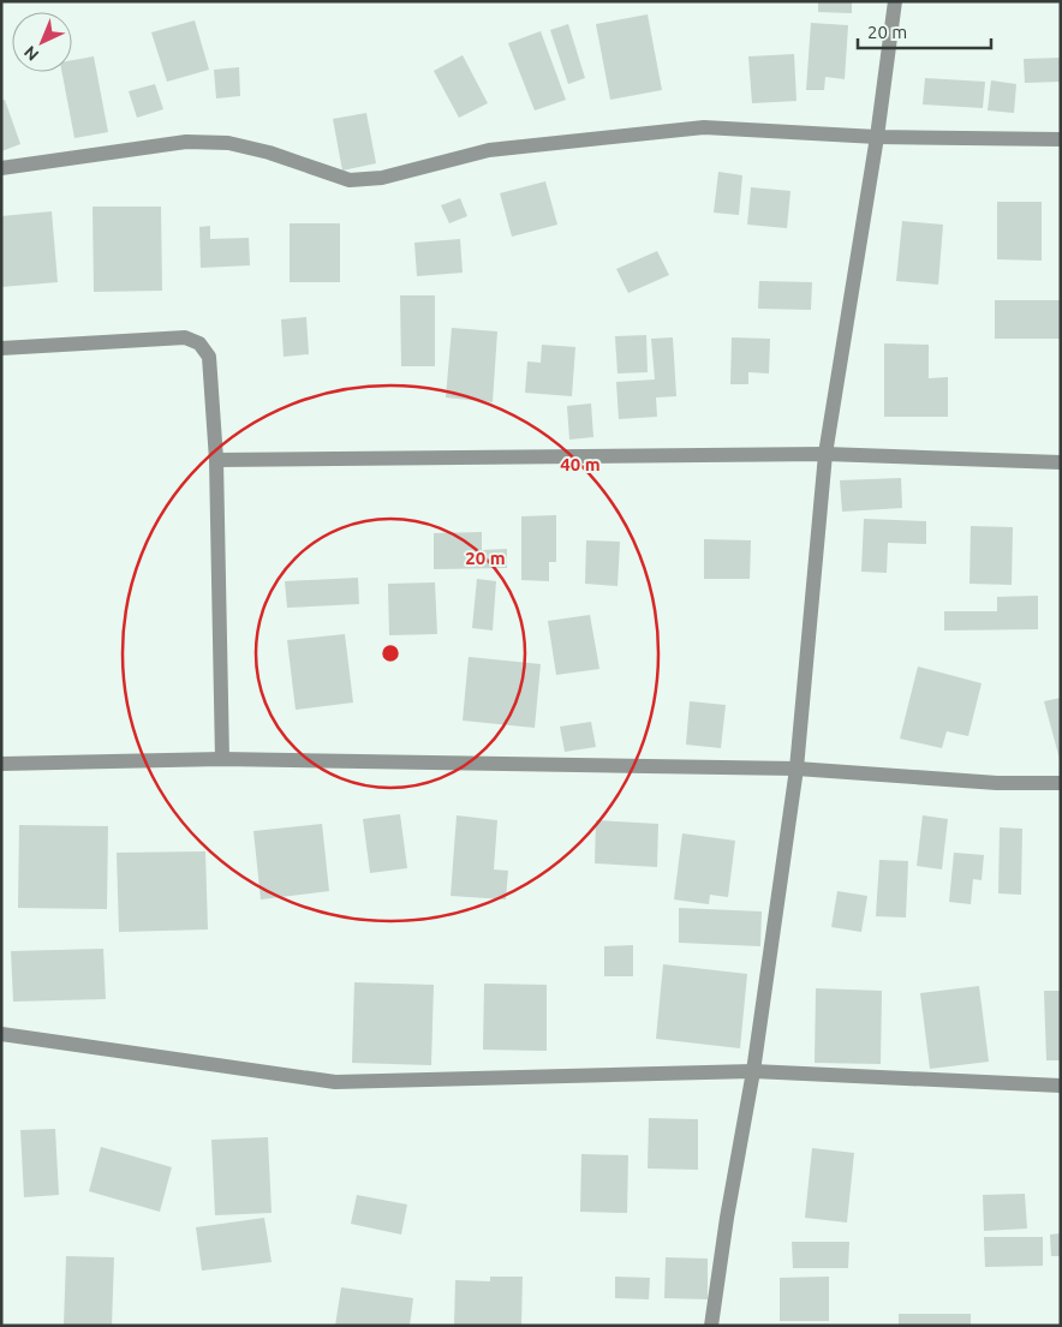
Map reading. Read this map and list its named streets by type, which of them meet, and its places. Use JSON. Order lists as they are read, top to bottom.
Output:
{
  "scale_bar": "20 m",
  "north": "bottom left",
  "rings": ["40 m", "20 m"]
}
